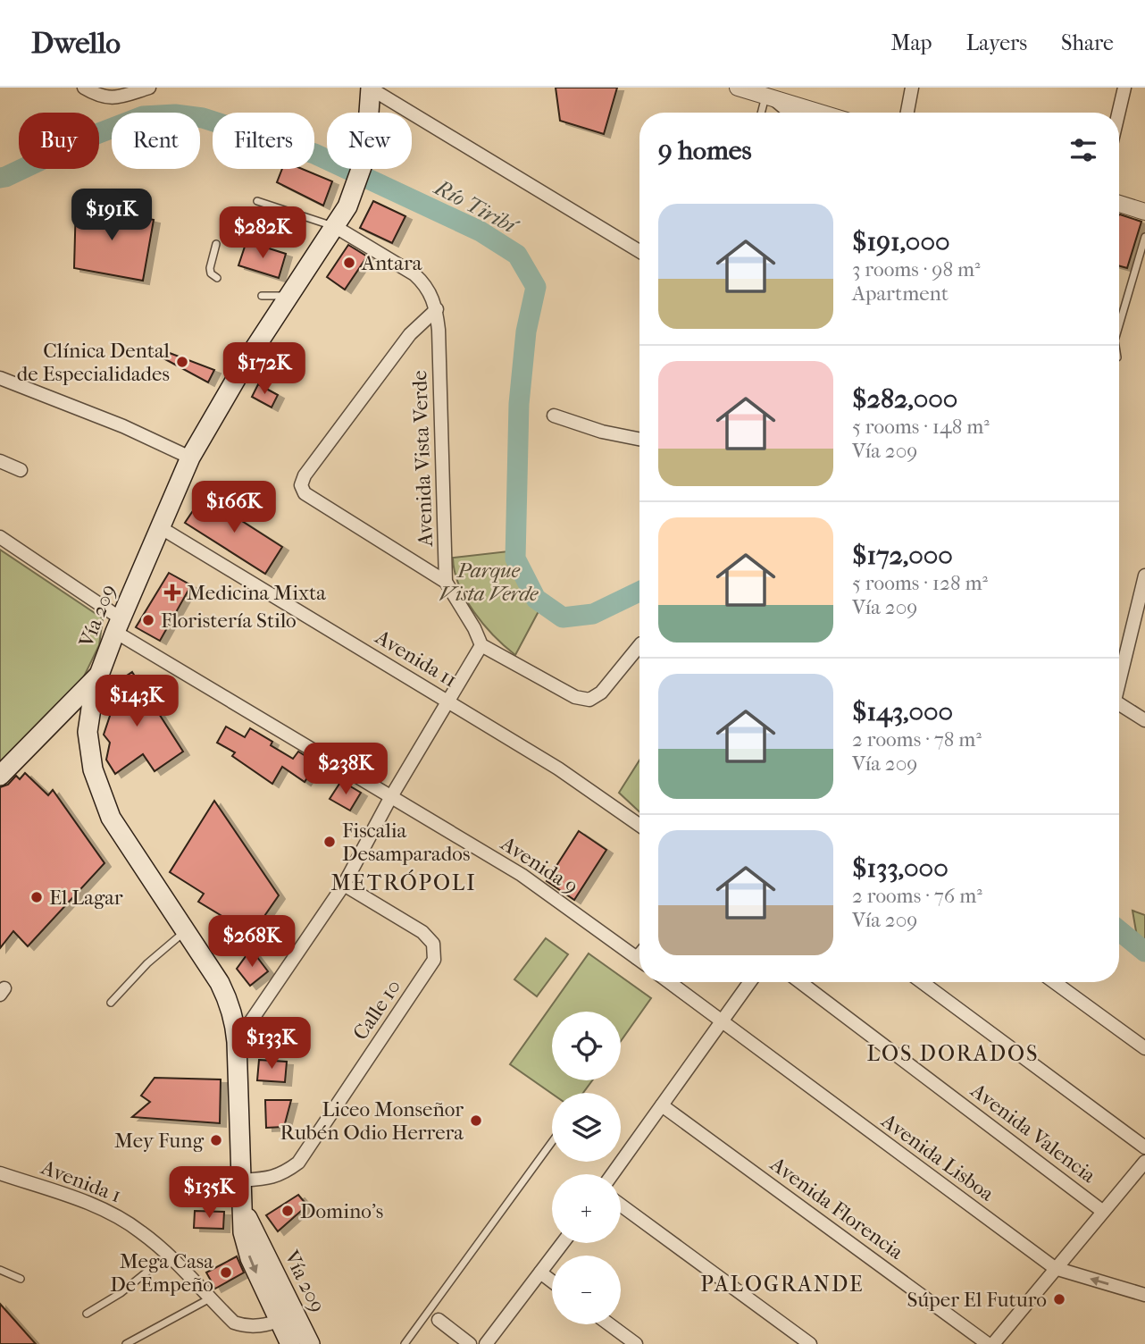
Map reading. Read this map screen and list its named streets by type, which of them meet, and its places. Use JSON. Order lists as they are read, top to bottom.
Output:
{
  "streets": {
    "main road": ["Vía 209"],
    "street": [
      "Avenida Vista Verde",
      "Avenida 11",
      "Avenida 9",
      "Calle 10",
      "Avenida Valencia",
      "Avenida Lisboa",
      "Avenida 1",
      "Avenida Florencia"
    ]
  },
  "crossings": [
    ["Avenida Vista Verde", "Vía 209"],
    ["Vía 209", "Avenida 11"],
    ["Vía 209", "Avenida 9"],
    ["Vía 209", "Calle 10"],
    ["Vía 209", "Avenida 1"]
  ],
  "districts": ["METRÓPOLI", "LOS DORADOS", "PALOGRANDE"],
  "water": ["Río Tiribí"],
  "parks": ["Parque Vista Verde"],
  "places": {
    "other": [
      "Antara",
      "Clínica Dental de Especialidades",
      "Floristería Stilo",
      "Fiscalia Desamparados",
      "El Lagar",
      "Liceo Monseñor Rubén Odio Herrera",
      "Mey Fung",
      "Domino's",
      "Mega Casa De Empeño",
      "Súper El Futuro"
    ],
    "health": ["Medicina Mixta"]
  },
  "page": {
    "header": "Dwello",
    "nav": ["Map", "Layers", "Share"],
    "chip": [
      "Buy",
      "Rent",
      "Filters",
      "New"
    ],
    "heading": "9 homes",
    "list": [
      {
        "name": "$191,000",
        "note": "3 rooms · 98 m² · Apartment"
      },
      {
        "name": "$282,000",
        "note": "5 rooms · 148 m² · Vía 209"
      },
      {
        "name": "$172,000",
        "note": "5 rooms · 128 m² · Vía 209"
      },
      {
        "name": "$143,000",
        "note": "2 rooms · 78 m² · Vía 209"
      },
      {
        "name": "$133,000",
        "note": "2 rooms · 76 m² · Vía 209"
      }
    ],
    "price": [
      "$191K",
      "$282K",
      "$172K",
      "$166K",
      "$143K",
      "$238K",
      "$268K",
      "$133K",
      "$135K"
    ],
    "map_buttons": ["+", "−"]
  }
}
